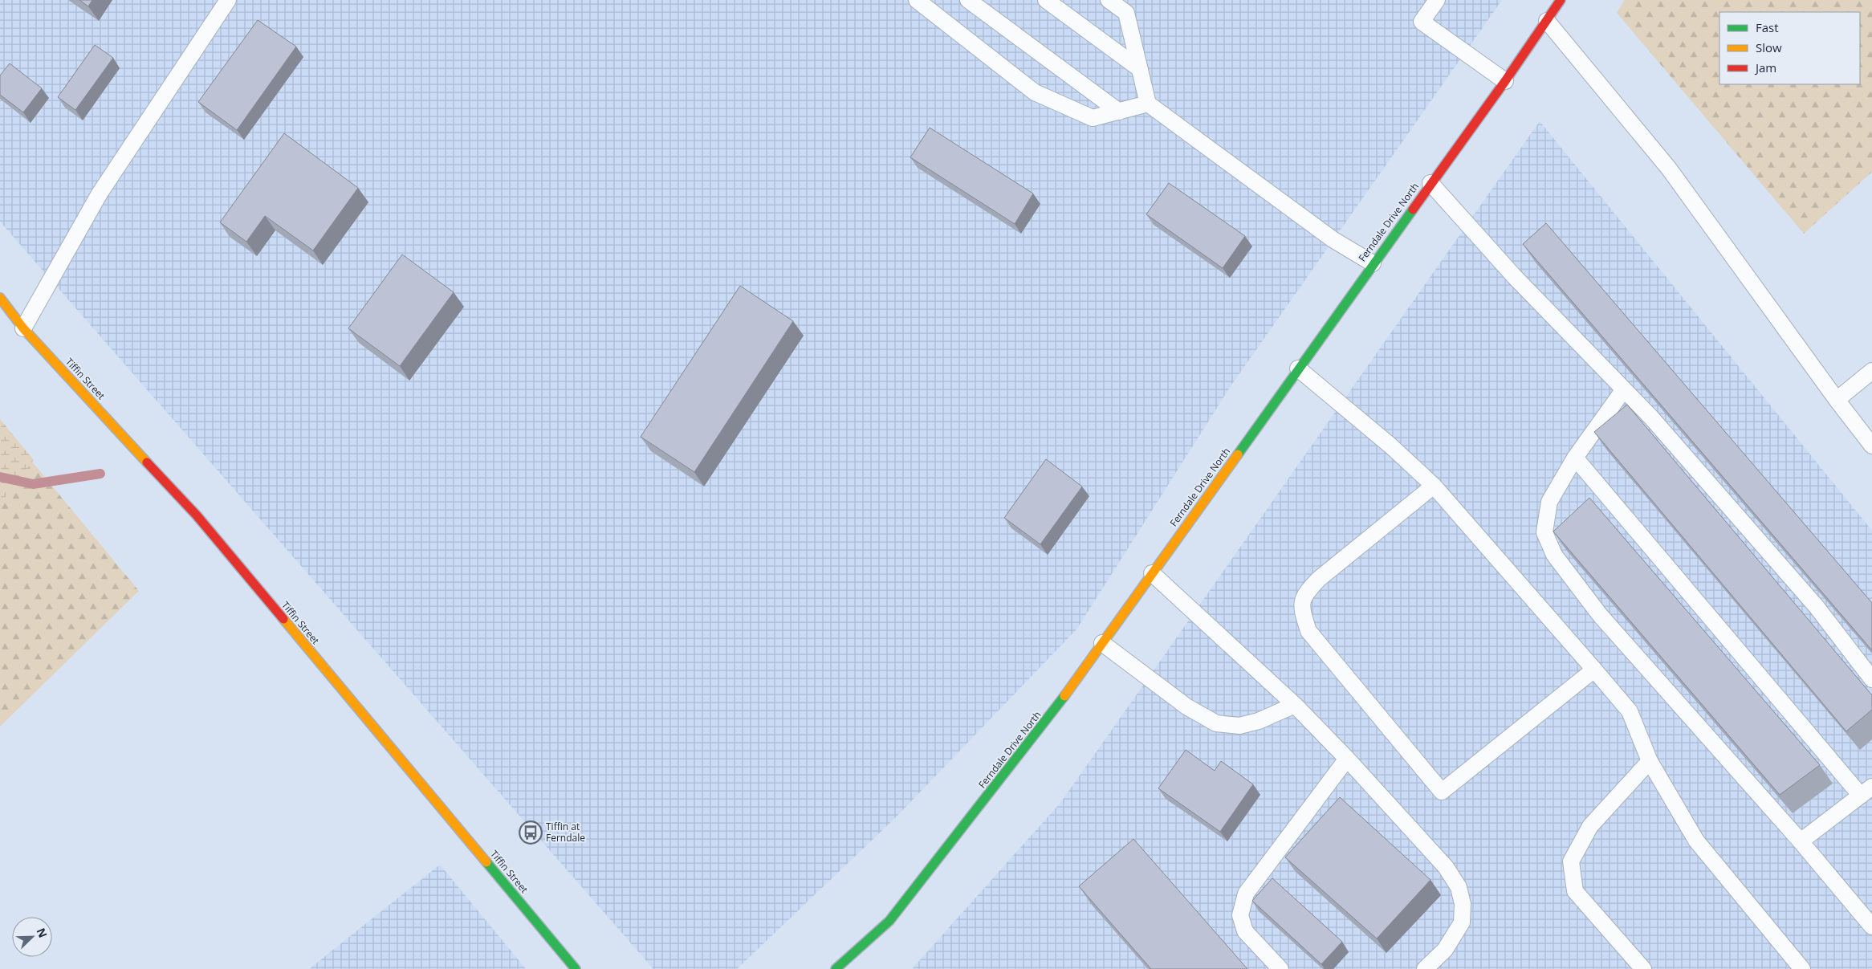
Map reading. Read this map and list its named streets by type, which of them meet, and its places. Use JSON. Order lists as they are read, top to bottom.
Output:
{
  "streets": {
    "main road": ["Ferndale Drive North", "Tiffin Street"]
  },
  "places": {
    "bus stop": ["Tiffin at Ferndale"]
  },
  "legend": ["Fast", "Slow", "Jam"],
  "north": "top right"
}
